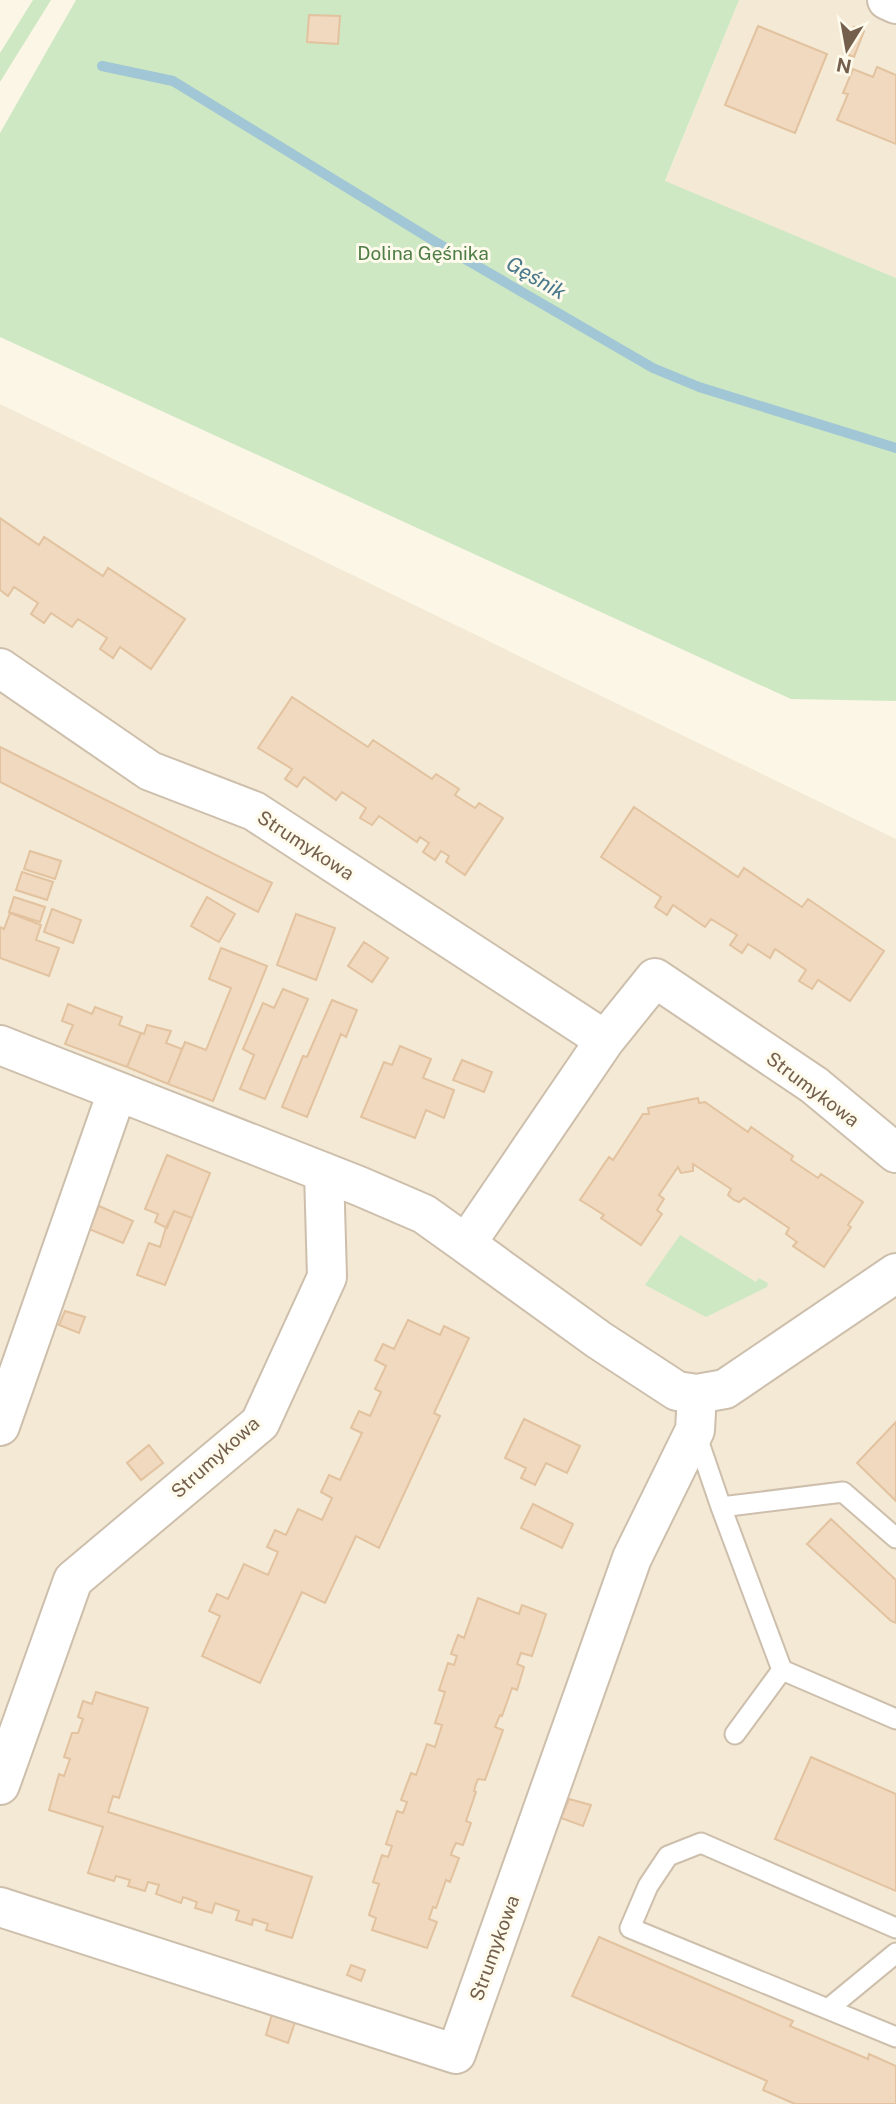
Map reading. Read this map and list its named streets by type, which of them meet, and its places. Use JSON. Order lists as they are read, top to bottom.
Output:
{
  "streets": {
    "street": ["Strumykowa"]
  },
  "water": ["Gęśnik"],
  "parks": ["Dolina Gęśnika"],
  "north": "bottom"
}
